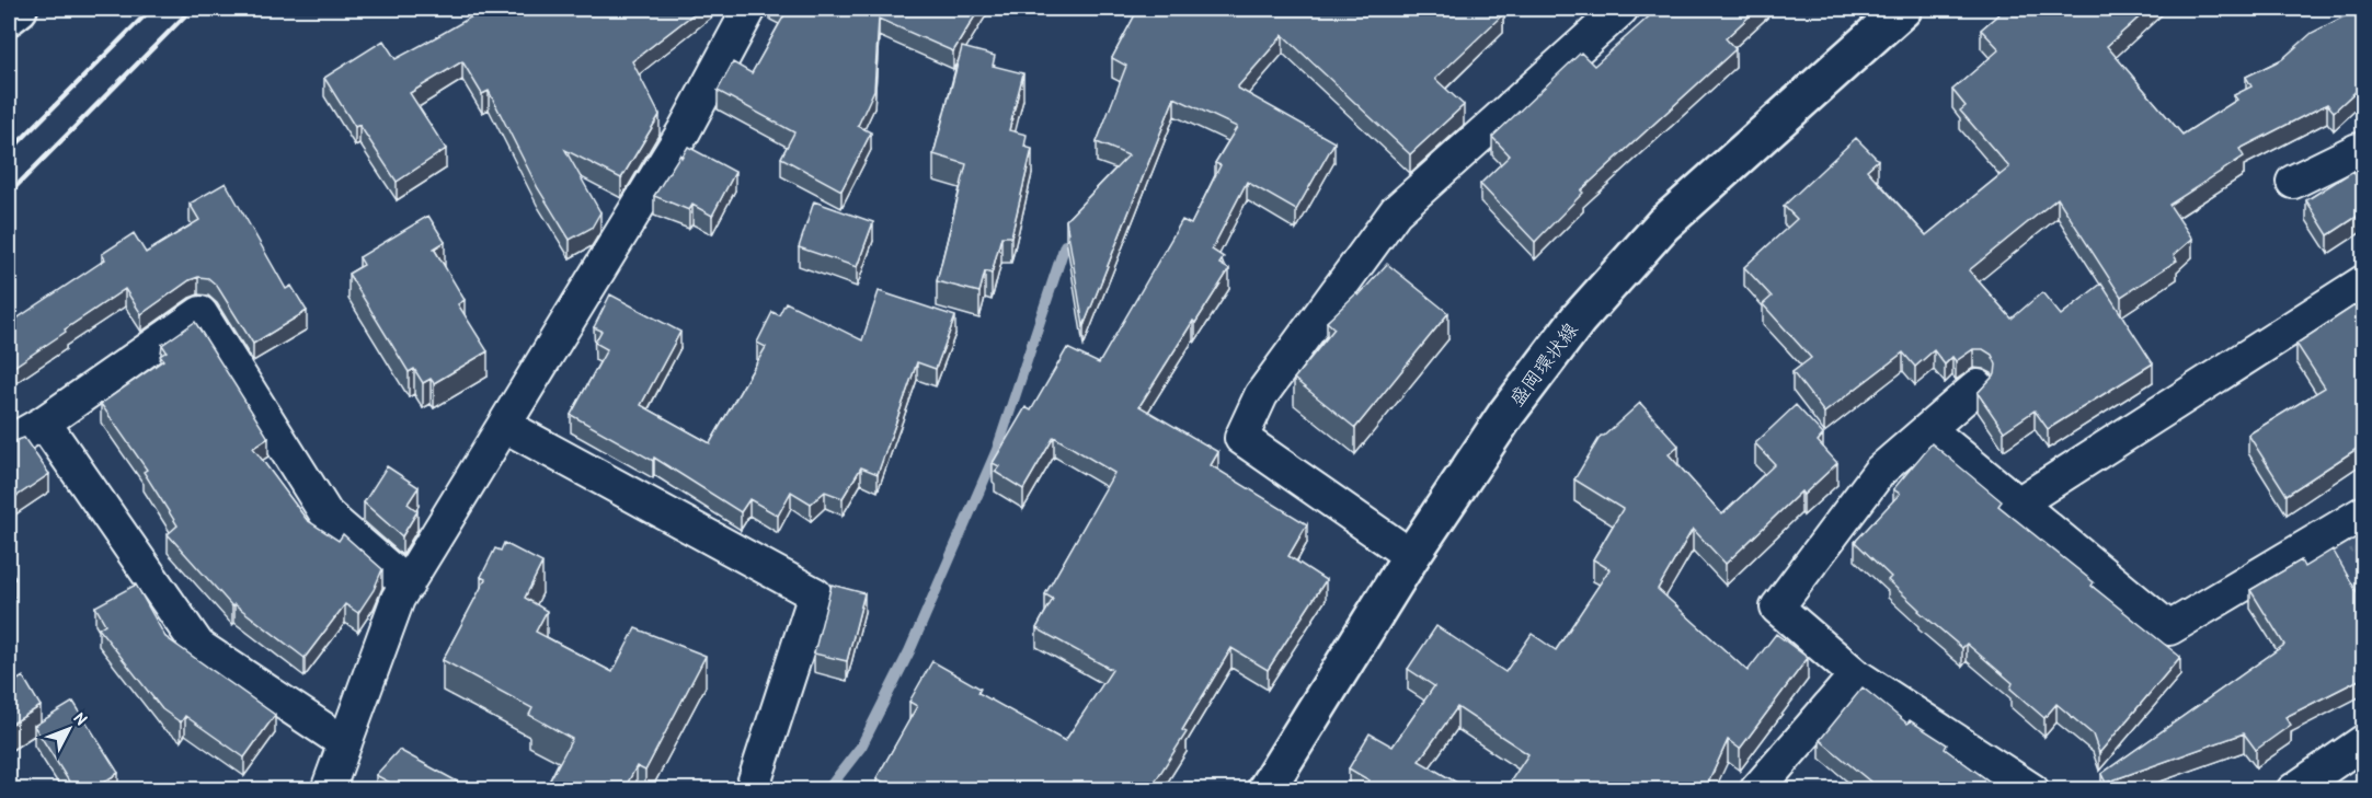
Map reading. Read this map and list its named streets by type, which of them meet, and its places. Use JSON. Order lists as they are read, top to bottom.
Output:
{
  "streets": {
    "main road": ["盛岡環状線"]
  },
  "north": "top right"
}
